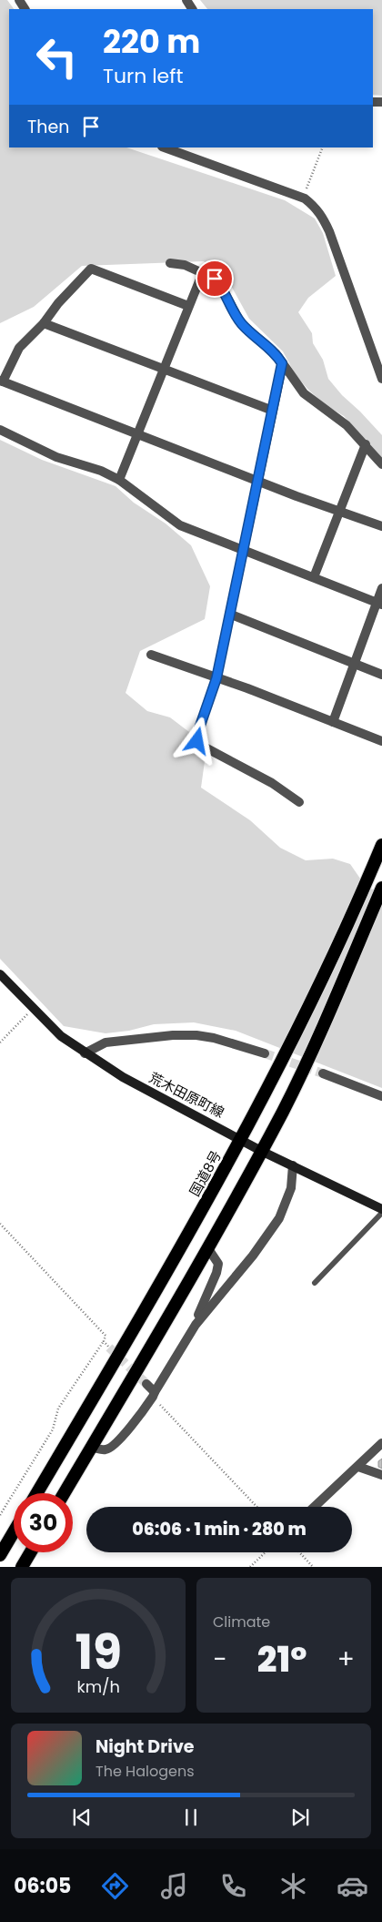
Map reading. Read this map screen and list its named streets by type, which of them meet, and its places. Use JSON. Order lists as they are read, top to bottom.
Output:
{
  "streets": {
    "highway": ["国道8号"],
    "main road": ["荒木田原町線"]
  },
  "crossings": [
    ["荒木田原町線", "国道8号"]
  ],
  "page": {
    "turn": ["220 m", "Turn left"],
    "then": "Then",
    "limit": "30",
    "trip": "06:06 · 1 min · 280 m",
    "tile": "Climate",
    "heat": ["−", "21°", "+"],
    "song": ["Night Drive", "The Halogens"],
    "tabs": "06:05",
    "gauge": ["19", "km/h"]
  }
}
